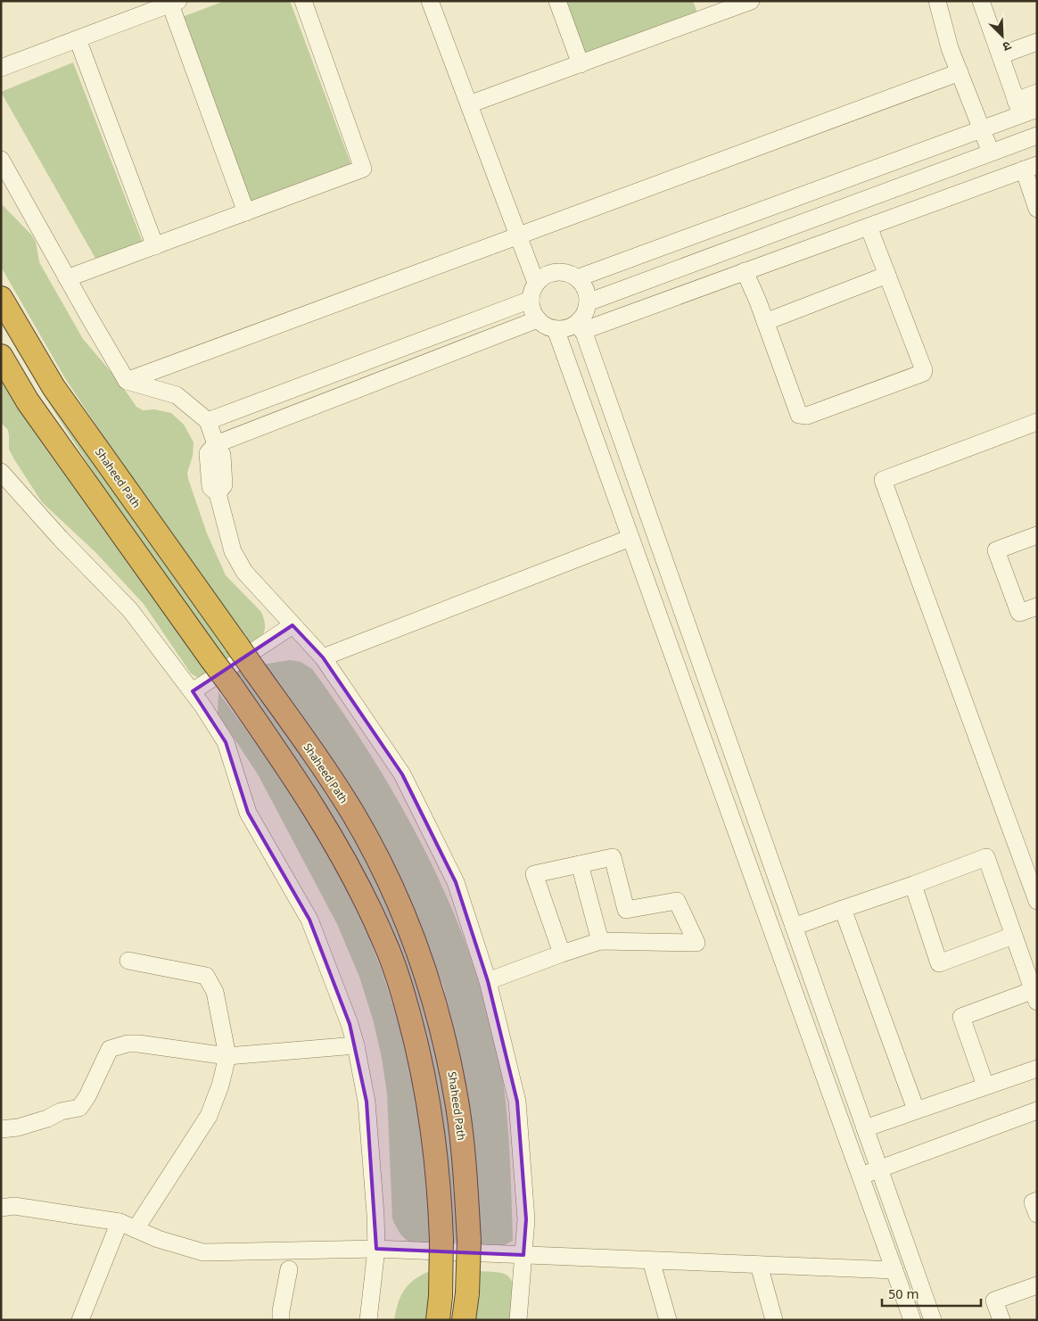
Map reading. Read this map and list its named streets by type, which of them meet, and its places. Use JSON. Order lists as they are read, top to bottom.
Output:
{
  "streets": {
    "highway": ["Shaheed Path"]
  },
  "scale_bar": "50 m",
  "north": "bottom right"
}
